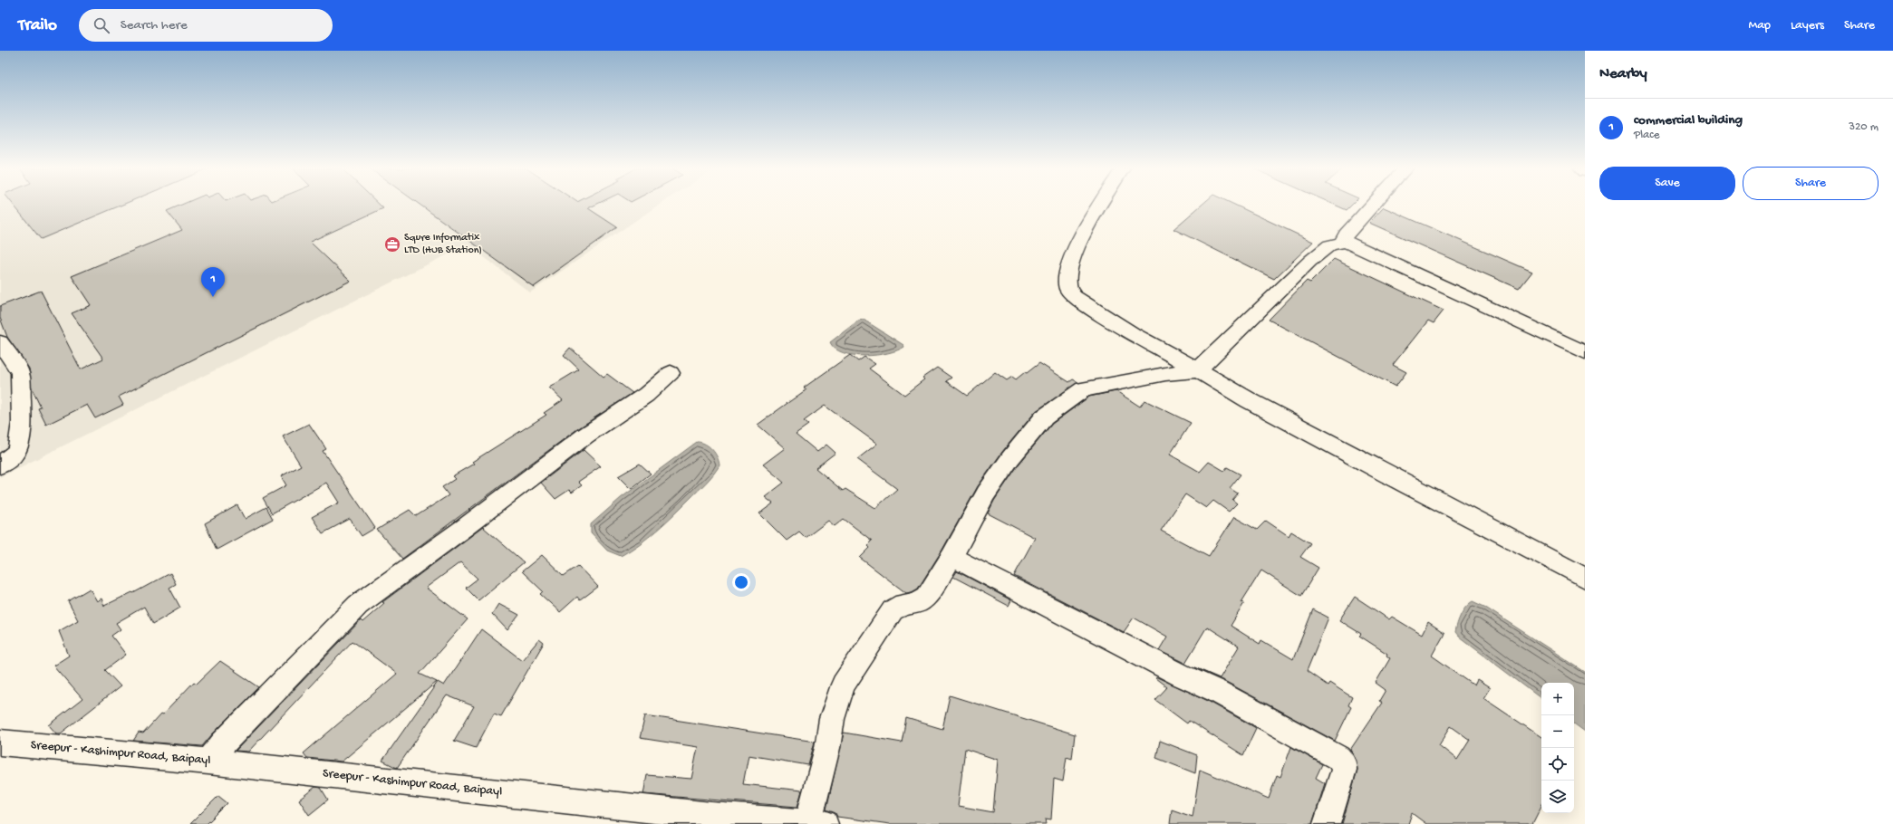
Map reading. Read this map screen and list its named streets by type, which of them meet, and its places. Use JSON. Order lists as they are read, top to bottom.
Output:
{
  "streets": {
    "street": ["Sreepur - Kashimpur Road, Baipayl"]
  },
  "places": {
    "office": ["Squre Informatix LTD (HUB Station)"]
  },
  "page": {
    "header": "Trailo",
    "search": "Search here",
    "nav": ["Map", "Layers", "Share"],
    "heading": "Nearby",
    "list": [
      {
        "mark": "1",
        "name": "commercial building",
        "note": "Place",
        "value": "320 m"
      }
    ],
    "buttons": ["Save", "Share"],
    "pins": "1",
    "map_buttons": ["+", "−"]
  }
}
